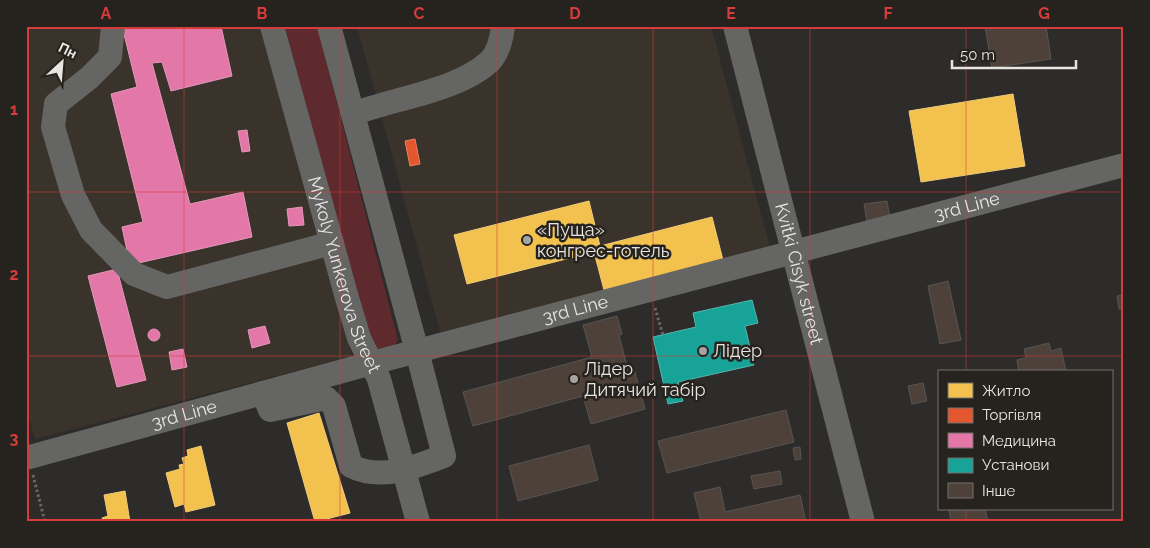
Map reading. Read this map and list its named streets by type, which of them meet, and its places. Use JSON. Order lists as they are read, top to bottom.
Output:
{
  "streets": {
    "street": ["3rd Line", "Mykoly Yunkerova Street", "Kvitki Cisyk street"]
  },
  "crossings": [
    ["3rd Line", "Mykoly Yunkerova Street"],
    ["3rd Line", "Kvitki Cisyk street"]
  ],
  "places": ["«Пуща» конгрес-готель", "Лідер", "Лідер Дитячий табір"],
  "legend": [
    "Житло",
    "Торгівля",
    "Медицина",
    "Установи",
    "Інше"
  ],
  "scale_bar": "50 m",
  "north": "top right",
  "grid": {
    "columns": [
      "A",
      "B",
      "C",
      "D",
      "E",
      "F",
      "G"
    ],
    "rows": ["1", "2", "3"]
  }
}
